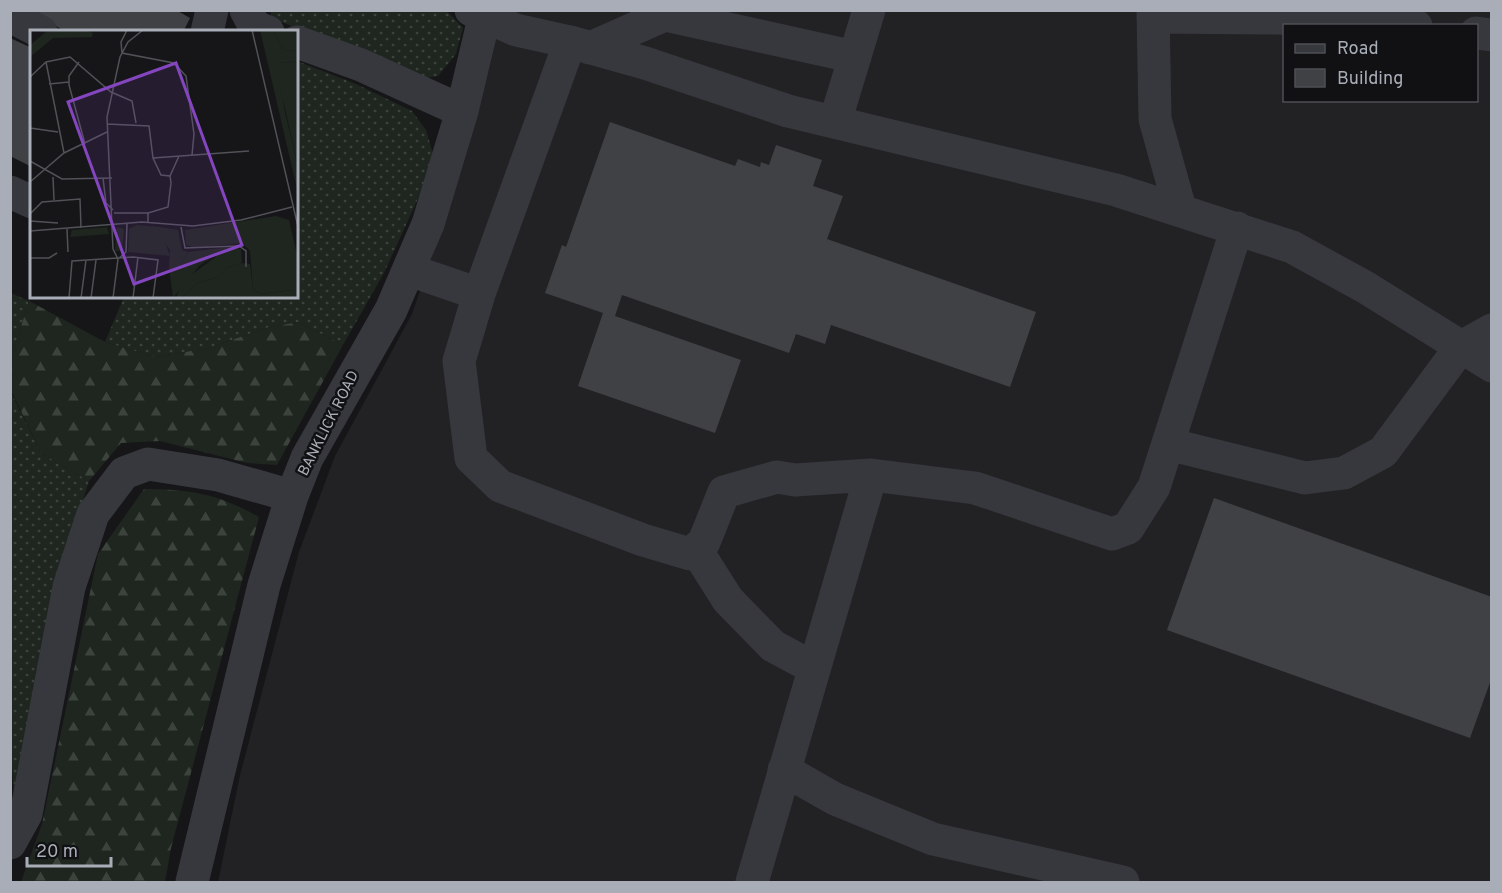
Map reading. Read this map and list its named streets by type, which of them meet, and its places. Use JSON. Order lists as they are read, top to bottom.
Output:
{
  "streets": {
    "street": ["BANKLICK ROAD"]
  },
  "legend": ["Road", "Building"],
  "scale_bar": "20 m"
}
